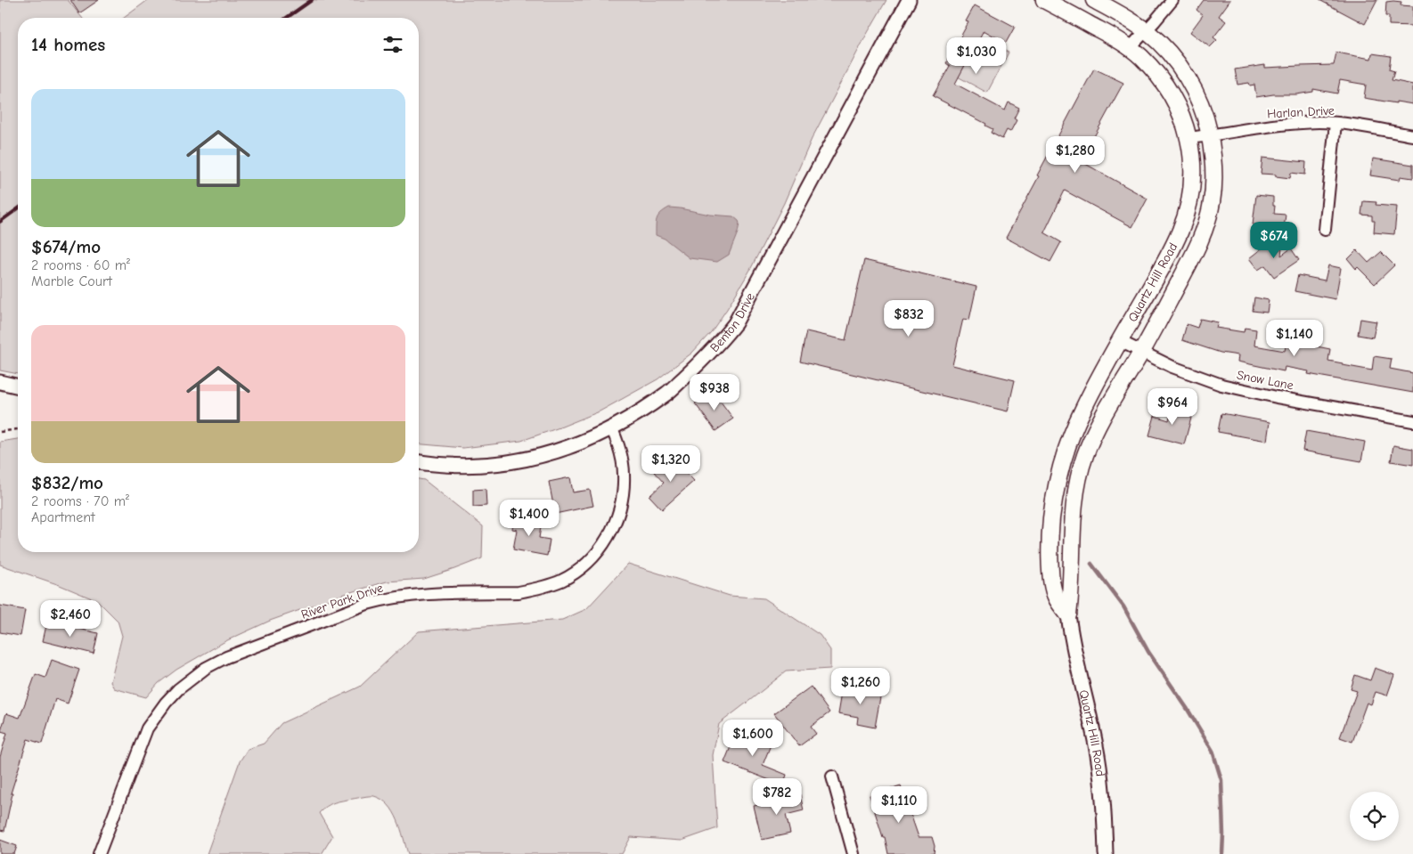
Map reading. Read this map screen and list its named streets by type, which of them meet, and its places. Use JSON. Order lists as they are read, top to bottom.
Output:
{
  "streets": {
    "main road": ["Quartz Hill Road"],
    "street": [
      "Harlan Drive",
      "Benton Drive",
      "Snow Lane",
      "River Park Drive"
    ]
  },
  "crossings": [
    ["Harlan Drive", "Quartz Hill Road"],
    ["Quartz Hill Road", "Snow Lane"],
    ["Benton Drive", "River Park Drive"]
  ],
  "page": {
    "heading": "14 homes",
    "price": [
      "$1,030",
      "$1,280",
      "$674",
      "$832",
      "$1,140",
      "$938",
      "$964",
      "$1,320",
      "$1,400",
      "$2,460",
      "$1,260",
      "$1,600",
      "$782",
      "$1,110"
    ],
    "list": [
      {
        "name": "$674/mo",
        "note": "2 rooms · 60 m² · Marble Court"
      },
      {
        "name": "$832/mo",
        "note": "2 rooms · 70 m² · Apartment"
      }
    ]
  }
}
